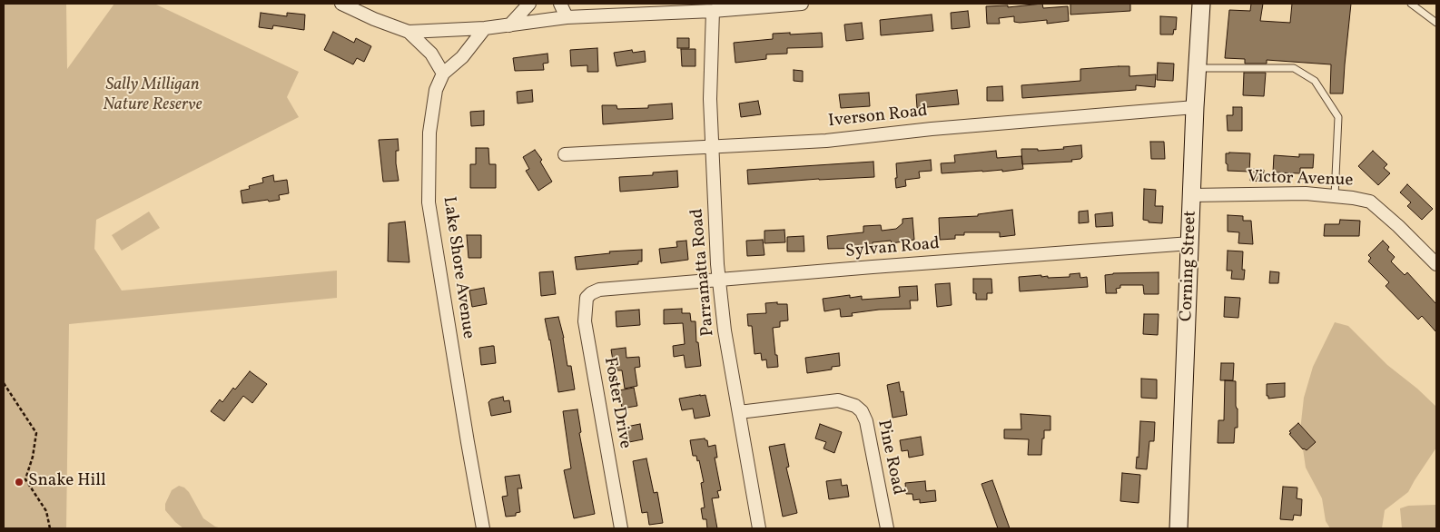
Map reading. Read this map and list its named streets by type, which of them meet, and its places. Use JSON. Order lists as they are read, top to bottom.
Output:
{
  "streets": {
    "street": [
      "Iverson Road",
      "Victor Avenue",
      "Sylvan Road",
      "Corning Street",
      "Lake Shore Avenue",
      "Parramatta Road",
      "Foster Drive",
      "Pine Road"
    ]
  },
  "crossings": [
    ["Iverson Road", "Corning Street"],
    ["Iverson Road", "Parramatta Road"],
    ["Victor Avenue", "Corning Street"],
    ["Sylvan Road", "Corning Street"],
    ["Sylvan Road", "Parramatta Road"],
    ["Sylvan Road", "Foster Drive"],
    ["Parramatta Road", "Pine Road"]
  ],
  "parks": ["Sally Milligan Nature Reserve"],
  "places": ["Snake Hill"]
}
